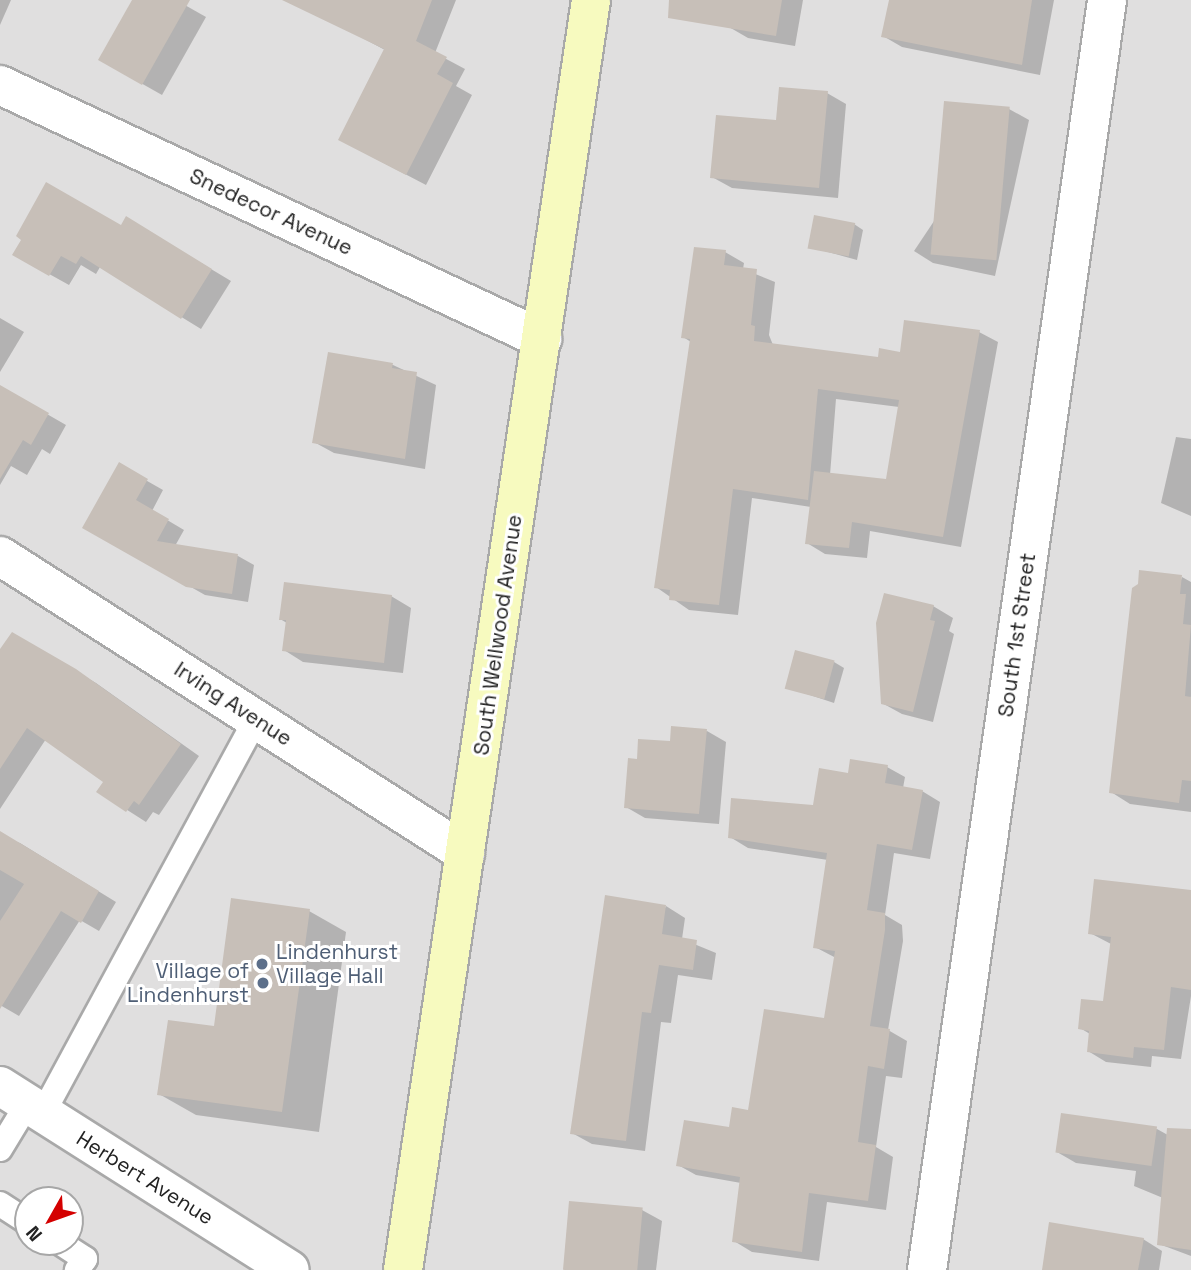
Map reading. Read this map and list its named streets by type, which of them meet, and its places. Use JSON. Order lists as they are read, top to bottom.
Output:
{
  "streets": {
    "main road": ["South Wellwood Avenue"],
    "street": [
      "Snedecor Avenue",
      "South 1st Street",
      "Irving Avenue",
      "Herbert Avenue"
    ]
  },
  "crossings": [
    ["Snedecor Avenue", "South Wellwood Avenue"],
    ["South Wellwood Avenue", "Irving Avenue"]
  ],
  "places": ["Lindenhurst Village Hall", "Village of Lindenhurst"],
  "north": "bottom left"
}
